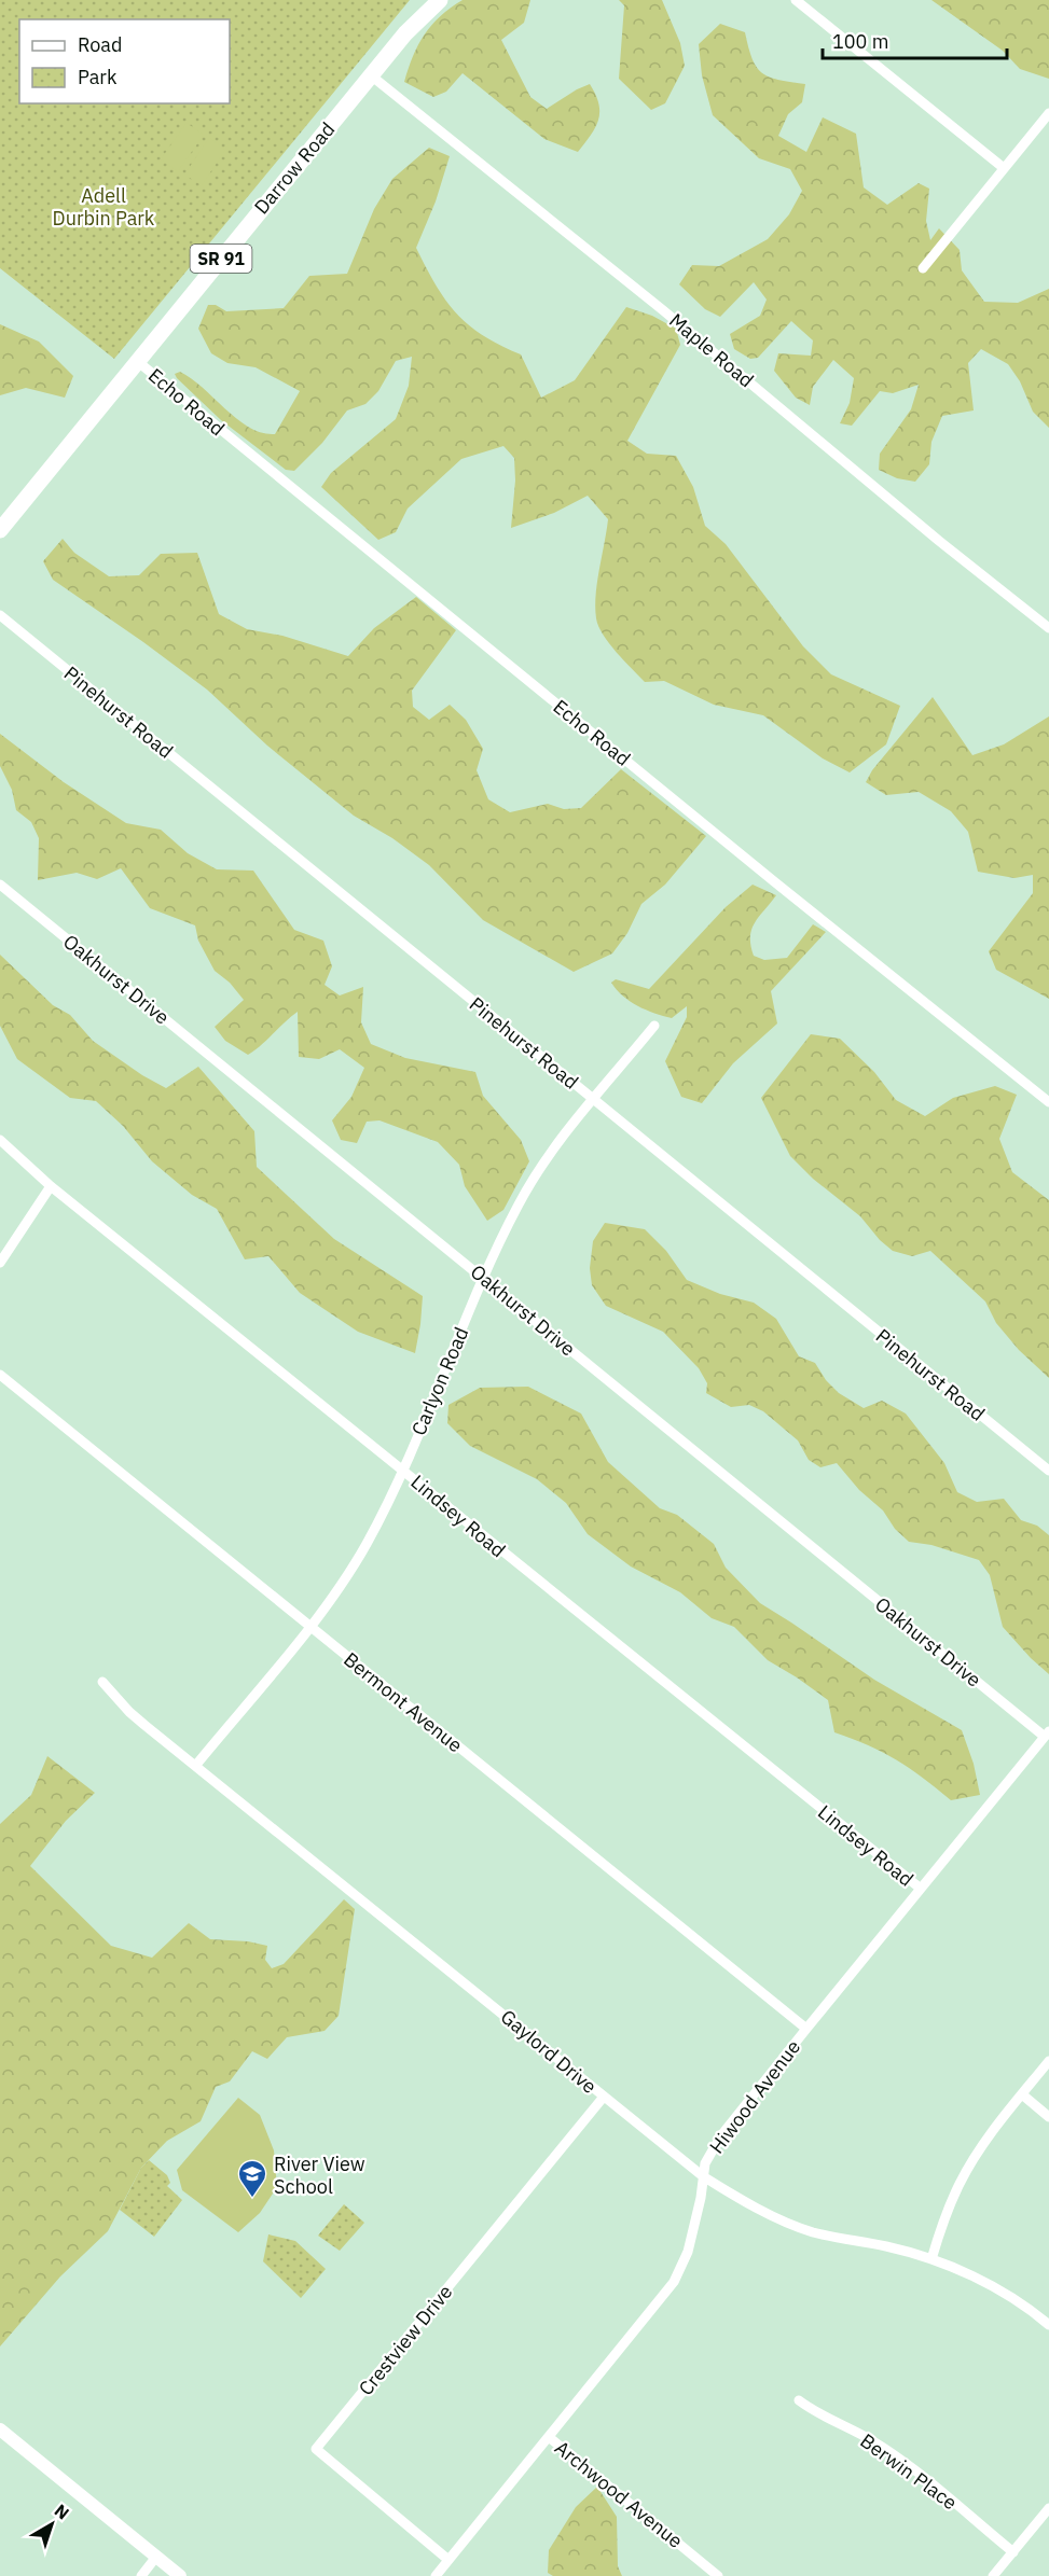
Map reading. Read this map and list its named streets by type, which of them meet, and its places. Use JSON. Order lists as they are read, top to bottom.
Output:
{
  "streets": {
    "main road": ["Darrow Road", "SR 91"],
    "street": [
      "Maple Road",
      "Echo Road",
      "Pinehurst Road",
      "Oakhurst Drive",
      "Carlyon Road",
      "Lindsey Road",
      "Bermont Avenue",
      "Gaylord Drive",
      "Hiwood Avenue",
      "Crestview Drive",
      "Berwin Place",
      "Archwood Avenue"
    ]
  },
  "crossings": [
    ["Darrow Road", "Maple Road"],
    ["Darrow Road", "Echo Road"],
    ["Pinehurst Road", "Carlyon Road"],
    ["Oakhurst Drive", "Carlyon Road"],
    ["Oakhurst Drive", "Hiwood Avenue"],
    ["Carlyon Road", "Lindsey Road"],
    ["Carlyon Road", "Bermont Avenue"],
    ["Carlyon Road", "Gaylord Drive"],
    ["Lindsey Road", "Hiwood Avenue"],
    ["Bermont Avenue", "Hiwood Avenue"],
    ["Gaylord Drive", "Hiwood Avenue"],
    ["Gaylord Drive", "Crestview Drive"],
    ["Hiwood Avenue", "Crestview Drive"],
    ["Hiwood Avenue", "Archwood Avenue"]
  ],
  "parks": ["Adell Durbin Park"],
  "places": {
    "school or university": ["River View School"]
  },
  "legend": ["Road", "Park"],
  "scale_bar": "100 m",
  "north": "top right"
}
